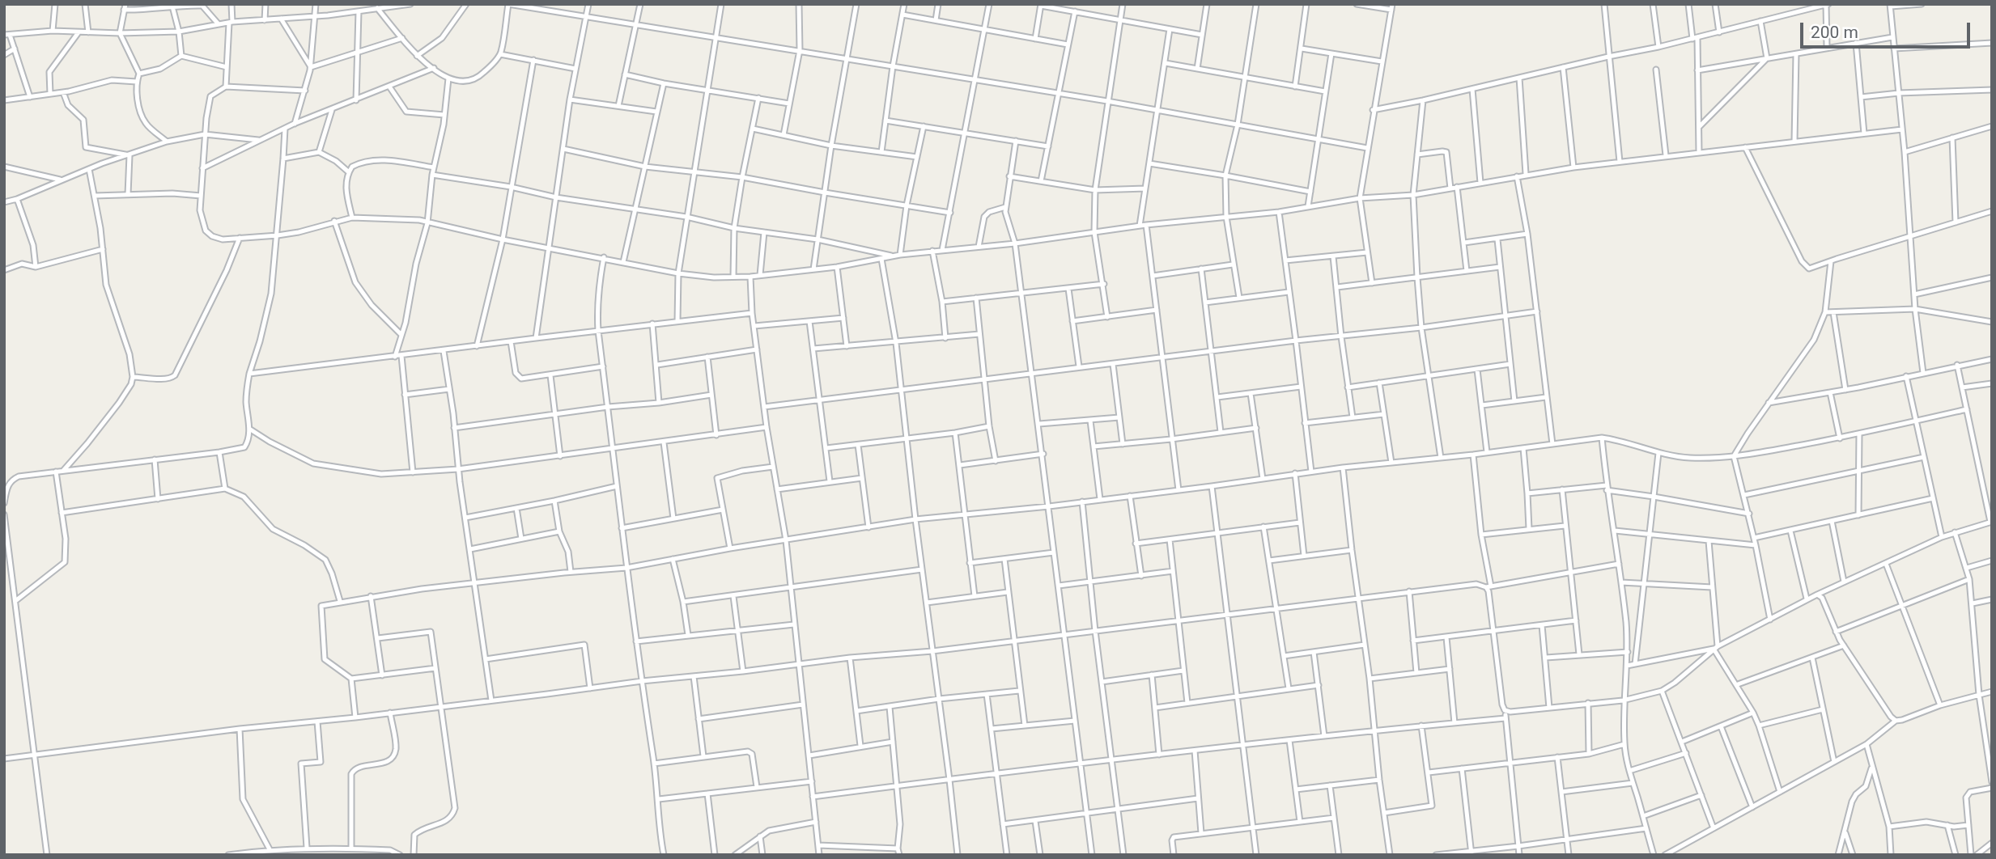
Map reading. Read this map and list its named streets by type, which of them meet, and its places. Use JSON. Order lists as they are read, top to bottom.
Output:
{
  "scale_bar": "200 m"
}
